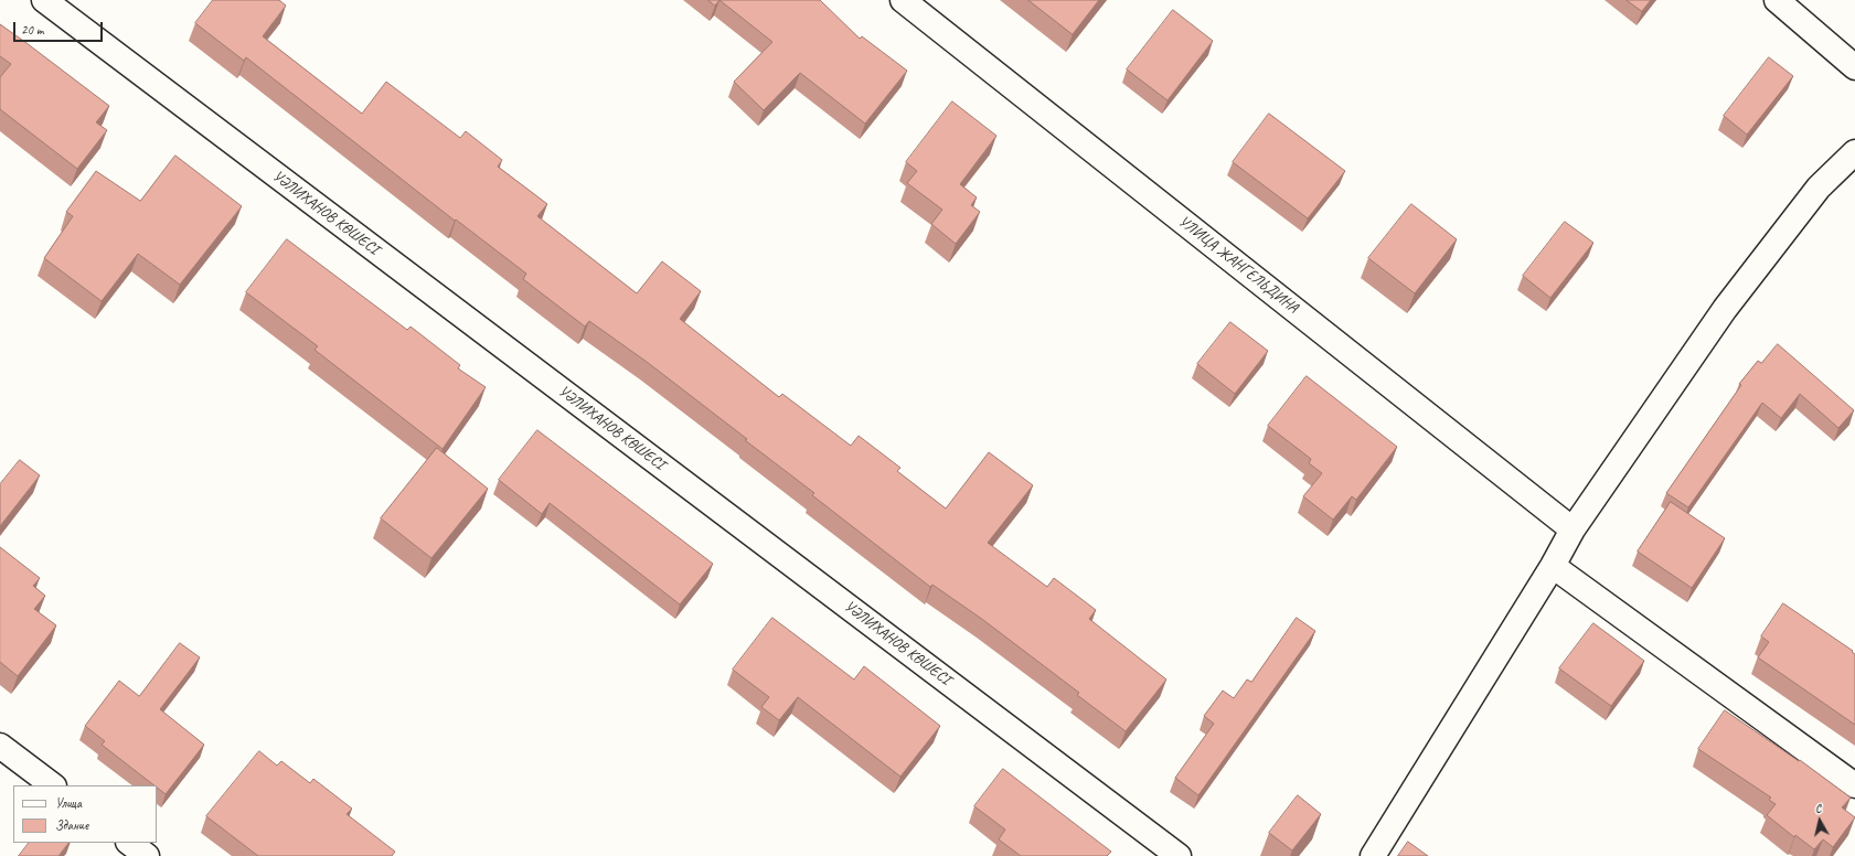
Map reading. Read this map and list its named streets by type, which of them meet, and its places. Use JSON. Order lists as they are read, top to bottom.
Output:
{
  "streets": {
    "street": ["УӘЛИХАНОВ КӨШЕСІ", "УЛИЦА ЖАНГЕЛЬДИНА"]
  },
  "legend": ["Улица", "Здание"],
  "scale_bar": "20 m",
  "north": "top"
}
